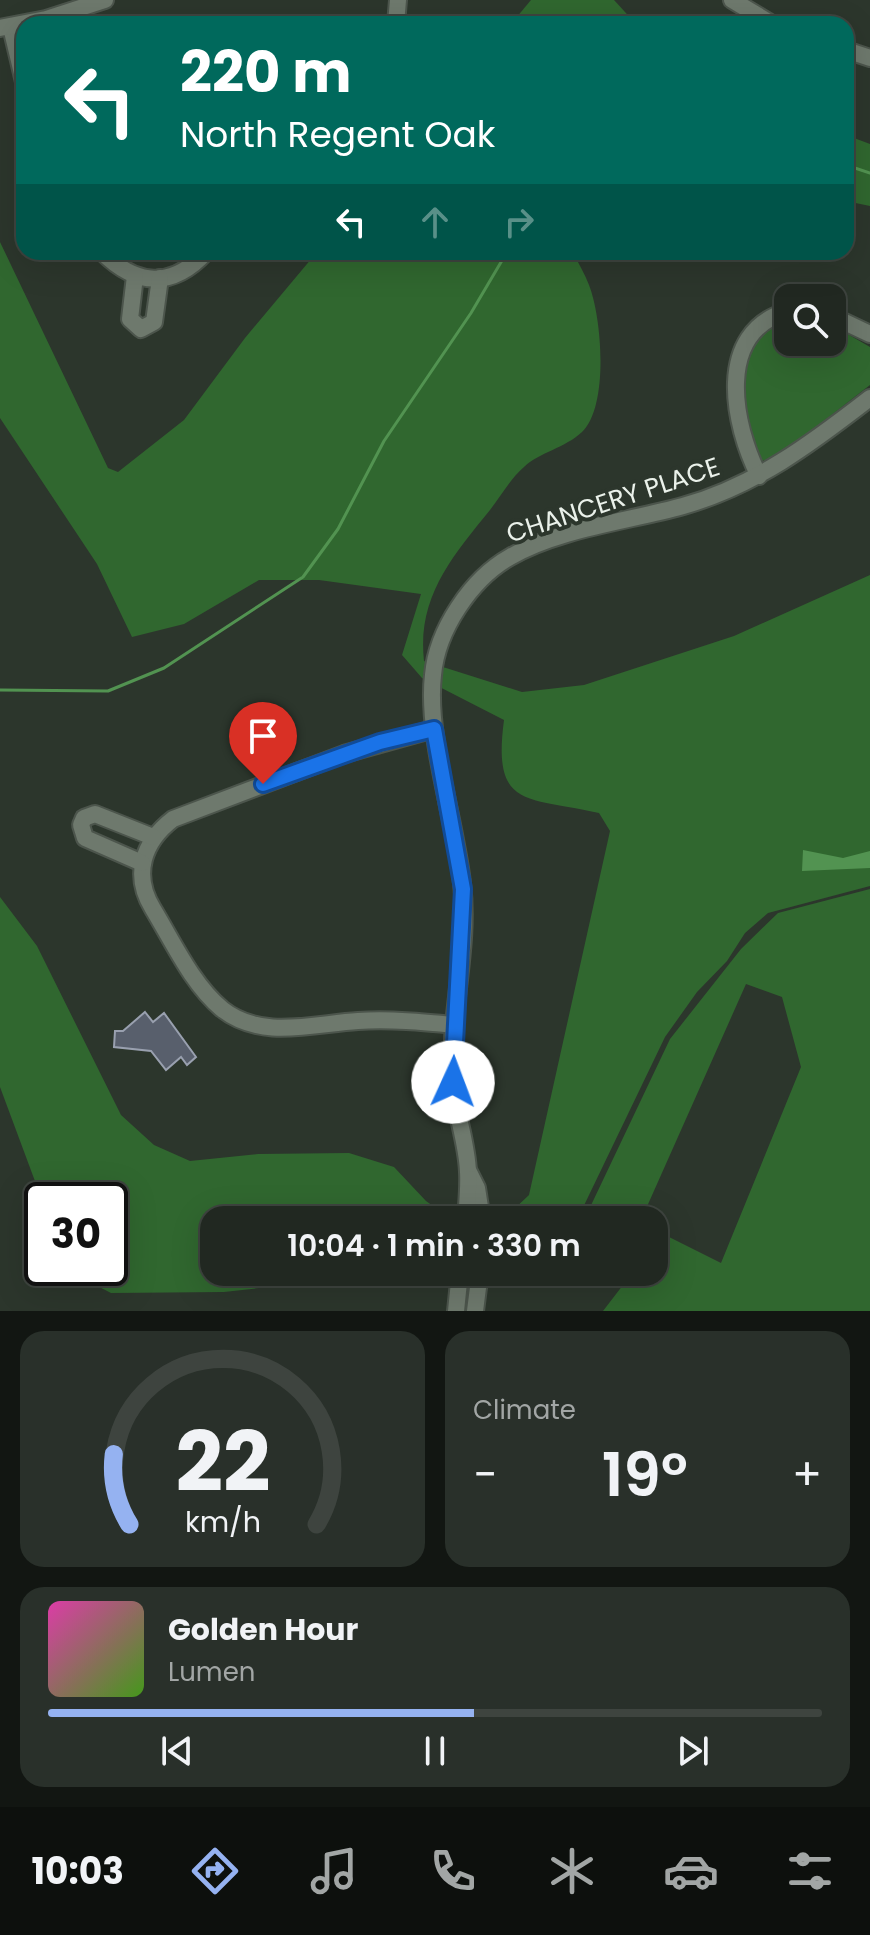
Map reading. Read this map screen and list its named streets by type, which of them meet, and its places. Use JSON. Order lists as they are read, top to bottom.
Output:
{
  "streets": {
    "street": ["CHANCERY PLACE"]
  },
  "page": {
    "turn": ["220 m", "North Regent Oak"],
    "limit": "30",
    "trip": "10:04 · 1 min · 330 m",
    "tile": "Climate",
    "heat": ["−", "19°", "+"],
    "song": ["Golden Hour", "Lumen"],
    "tabs": "10:03",
    "gauge": ["22", "km/h"]
  }
}
